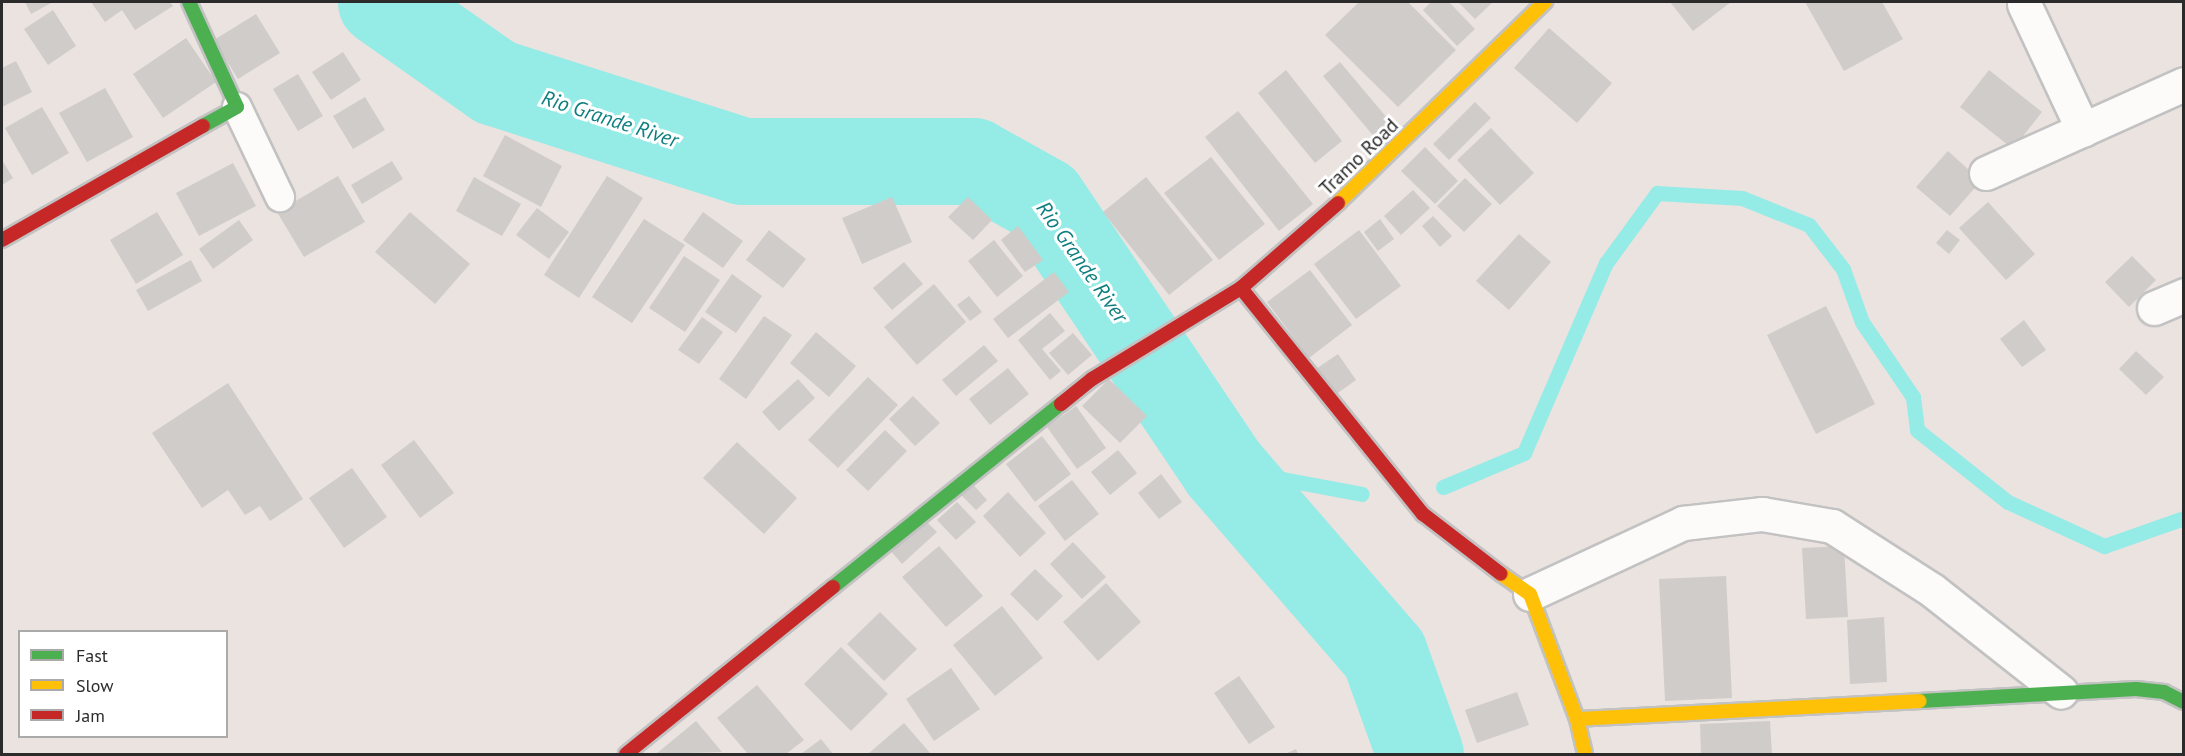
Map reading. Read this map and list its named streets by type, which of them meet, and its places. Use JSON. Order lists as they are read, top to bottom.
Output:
{
  "streets": {
    "street": ["Tramo Road"]
  },
  "water": ["Rio Grande River"],
  "legend": ["Fast", "Slow", "Jam"]
}
